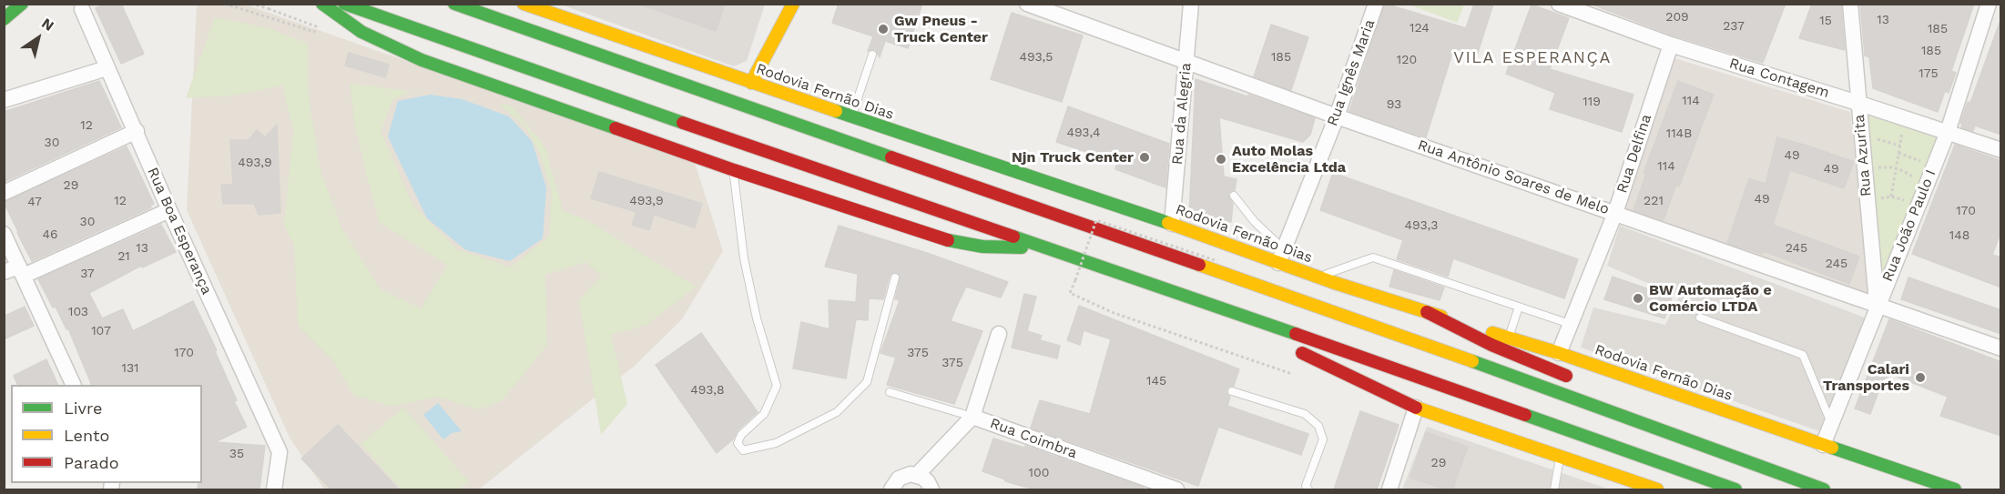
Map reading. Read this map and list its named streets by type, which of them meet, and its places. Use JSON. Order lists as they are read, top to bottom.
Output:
{
  "streets": {
    "main road": ["Rodovia Fernão Dias"],
    "street": [
      "Rua Ignês Maria",
      "Rua Contagem",
      "Rua da Alegria",
      "Rua Delfina",
      "Rua Azurita",
      "Rua Antônio Soares de Melo",
      "Rua João Paulo I",
      "Rua Boa Esperança",
      "Rua Coimbra"
    ]
  },
  "crossings": [
    ["Rua Ignês Maria", "Rodovia Fernão Dias"],
    ["Rua Ignês Maria", "Rua Antônio Soares de Melo"],
    ["Rua Contagem", "Rua Delfina"],
    ["Rua Contagem", "Rua Azurita"],
    ["Rua Contagem", "Rua João Paulo I"],
    ["Rodovia Fernão Dias", "Rua da Alegria"],
    ["Rodovia Fernão Dias", "Rua Delfina"],
    ["Rodovia Fernão Dias", "Rua João Paulo I"],
    ["Rua da Alegria", "Rua Antônio Soares de Melo"],
    ["Rua Delfina", "Rua Antônio Soares de Melo"],
    ["Rua Azurita", "Rua Antônio Soares de Melo"],
    ["Rua Azurita", "Rua João Paulo I"],
    ["Rua Antônio Soares de Melo", "Rua João Paulo I"]
  ],
  "districts": ["VILA ESPERANÇA"],
  "places": [
    "Gw Pneus - Truck Center",
    "Njn Truck Center",
    "Auto Molas Excelência Ltda",
    "BW Automação e Comércio LTDA",
    "Calari Transportes"
  ],
  "house_numbers": [
    "209",
    "13",
    "15",
    "237",
    "124",
    "185",
    "185",
    "493,5",
    "185",
    "120",
    "175",
    "114",
    "119",
    "93",
    "12",
    "493,4",
    "114B",
    "30",
    "49",
    "493,9",
    "114",
    "49",
    "29",
    "49",
    "12",
    "493,9",
    "221",
    "47",
    "170",
    "30",
    "493,3",
    "46",
    "148",
    "13",
    "245",
    "21",
    "245",
    "37",
    "103",
    "107",
    "170",
    "375",
    "375",
    "131",
    "145",
    "493,8",
    "35",
    "29",
    "100"
  ],
  "legend": ["Livre", "Lento", "Parado"],
  "north": "top right"
}
